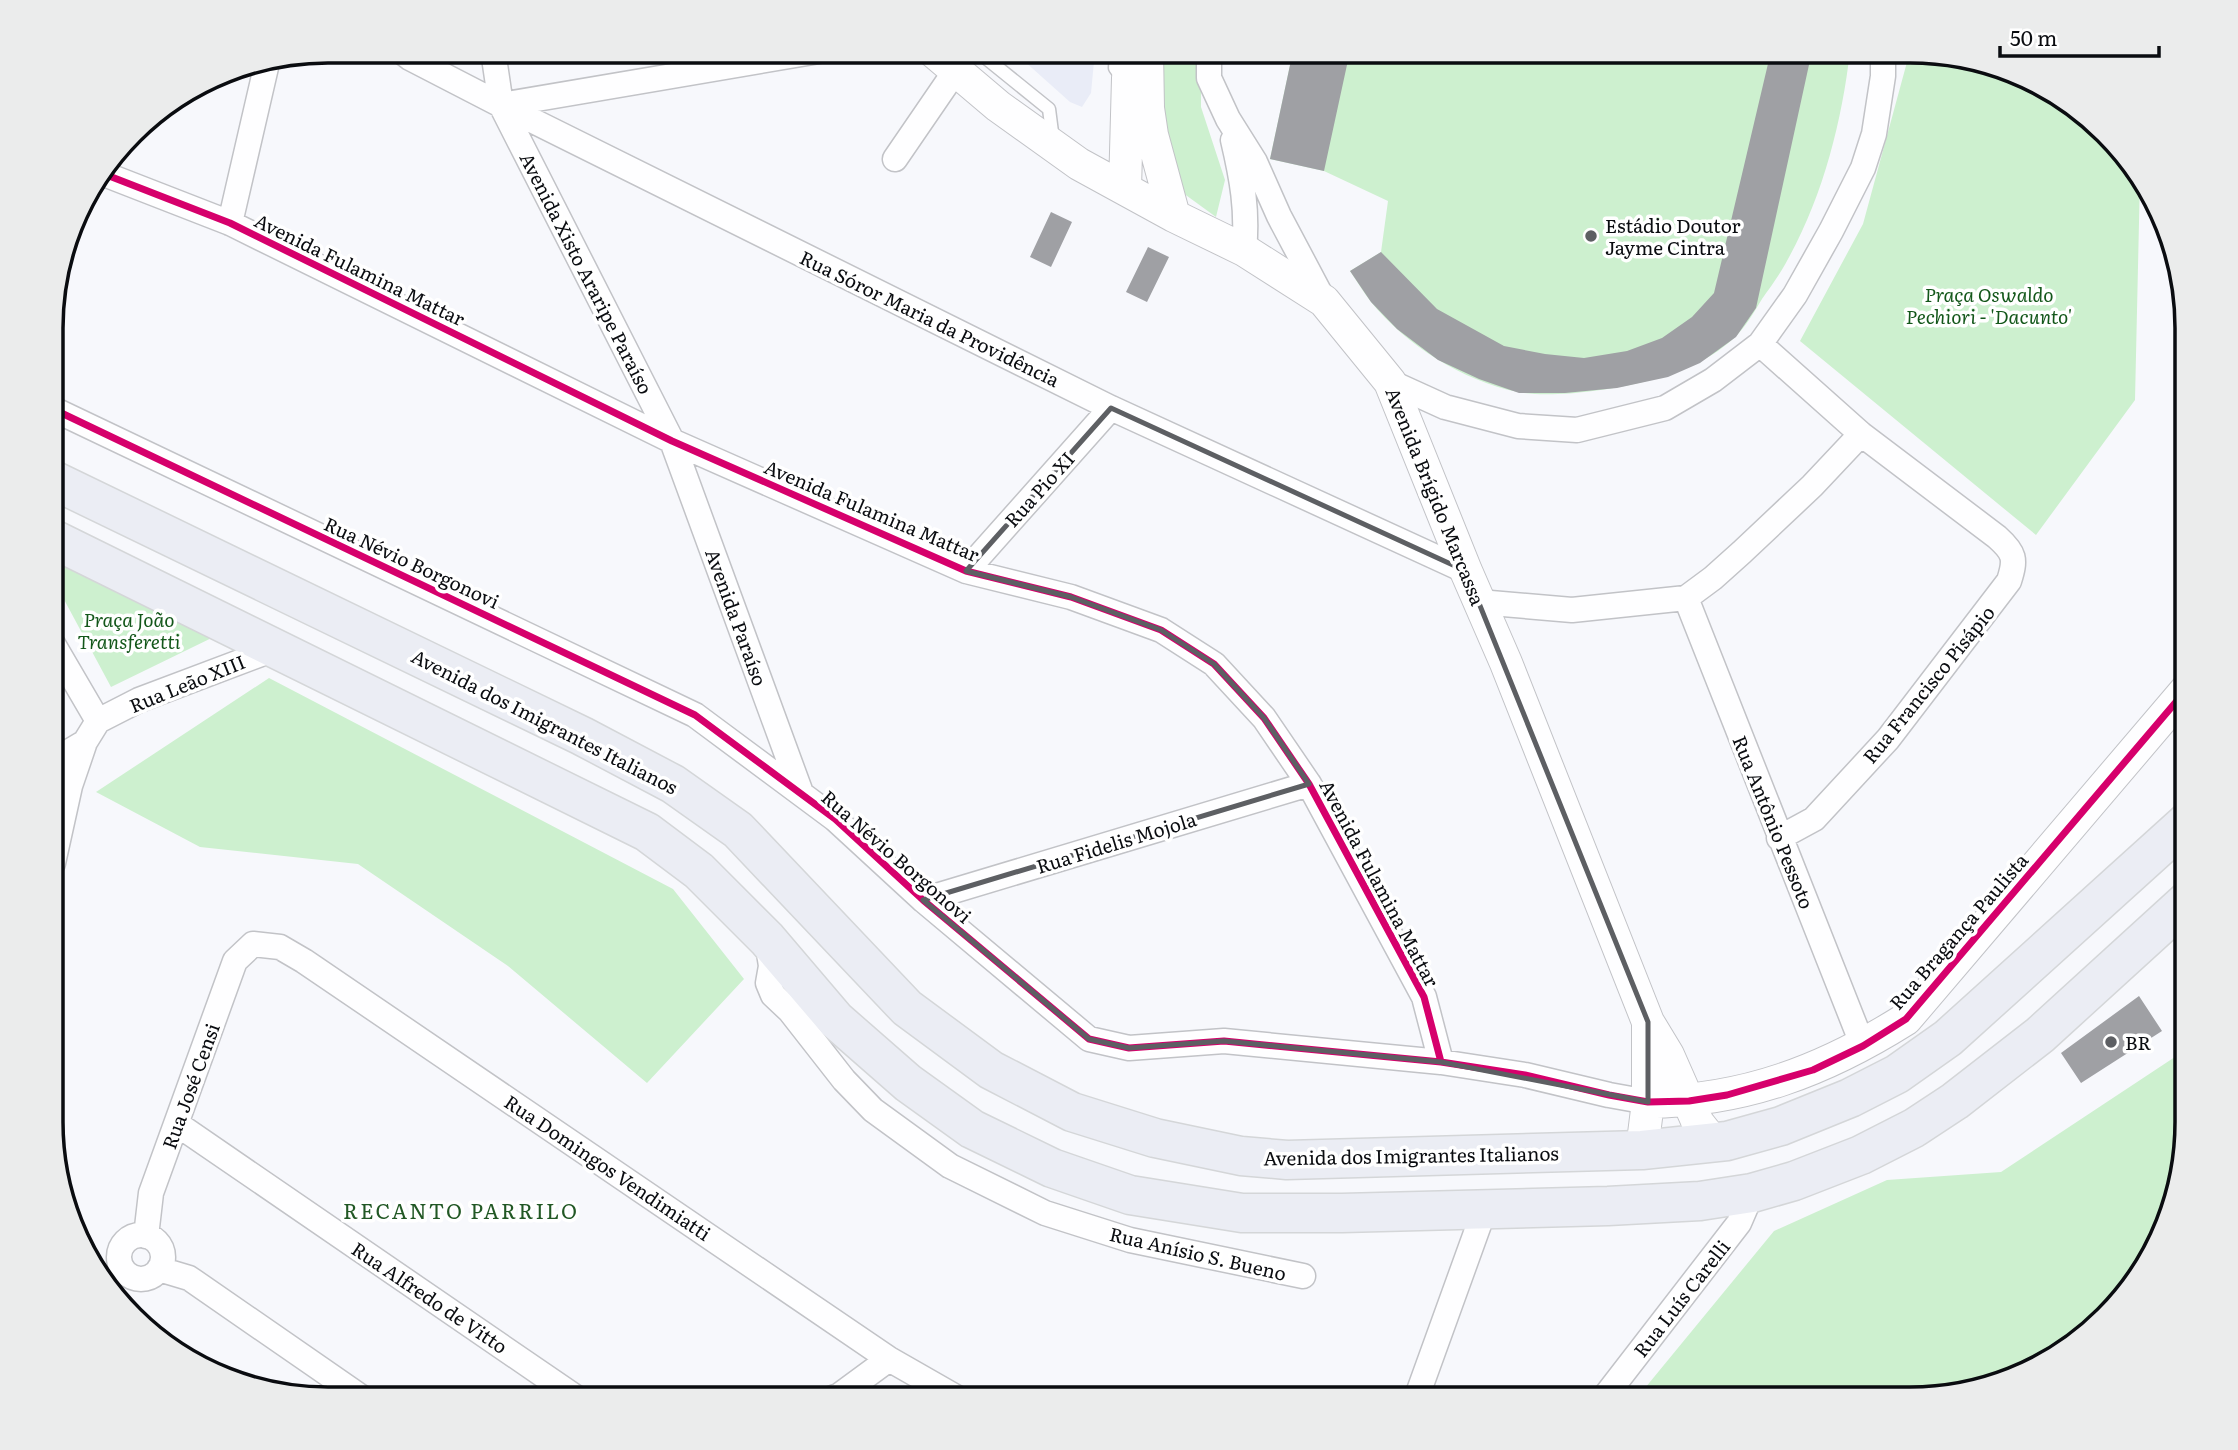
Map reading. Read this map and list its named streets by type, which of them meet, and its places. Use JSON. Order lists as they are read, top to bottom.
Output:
{
  "streets": {
    "main road": ["Avenida dos Imigrantes Italianos"],
    "street": [
      "Avenida Fulamina Mattar",
      "Avenida Xisto Araripe Paraíso",
      "Rua Sóror Maria da Providência",
      "Rua Pio XI",
      "Avenida Brígido Marcassa",
      "Rua Névio Borgonovi",
      "Avenida Paraíso",
      "Rua Leão XIII",
      "Rua Francisco Pisápio",
      "Rua Antônio Pessoto",
      "Rua Fidelis Mojola",
      "Rua Bragança Paulista",
      "Rua José Censi",
      "Rua Domingos Vendimiatti",
      "Rua Anísio S. Bueno",
      "Rua Alfredo de Vitto",
      "Rua Luís Carelli"
    ]
  },
  "crossings": [
    ["Avenida Fulamina Mattar", "Avenida Xisto Araripe Paraíso"],
    ["Avenida Fulamina Mattar", "Rua Pio XI"],
    ["Avenida Fulamina Mattar", "Rua Névio Borgonovi"],
    ["Avenida Fulamina Mattar", "Avenida Paraíso"],
    ["Avenida Fulamina Mattar", "Rua Fidelis Mojola"],
    ["Avenida Xisto Araripe Paraíso", "Rua Sóror Maria da Providência"],
    ["Avenida Xisto Araripe Paraíso", "Avenida Paraíso"],
    ["Rua Sóror Maria da Providência", "Rua Pio XI"],
    ["Rua Sóror Maria da Providência", "Avenida Brígido Marcassa"],
    ["Avenida Brígido Marcassa", "Rua Névio Borgonovi"],
    ["Avenida Brígido Marcassa", "Avenida dos Imigrantes Italianos"],
    ["Avenida Brígido Marcassa", "Rua Bragança Paulista"],
    ["Rua Névio Borgonovi", "Avenida Paraíso"],
    ["Rua Névio Borgonovi", "Rua Fidelis Mojola"],
    ["Rua Névio Borgonovi", "Rua Bragança Paulista"],
    ["Rua Francisco Pisápio", "Rua Antônio Pessoto"],
    ["Rua Antônio Pessoto", "Rua Bragança Paulista"],
    ["Rua José Censi", "Rua Domingos Vendimiatti"],
    ["Rua José Censi", "Rua Alfredo de Vitto"]
  ],
  "districts": ["RECANTO PARRILO"],
  "parks": ["Praça Oswaldo Pechiori - 'Dacunto'", "Praça João Transferetti"],
  "places": ["Estádio Doutor Jayme Cintra", "BR"],
  "scale_bar": "50 m"
}
